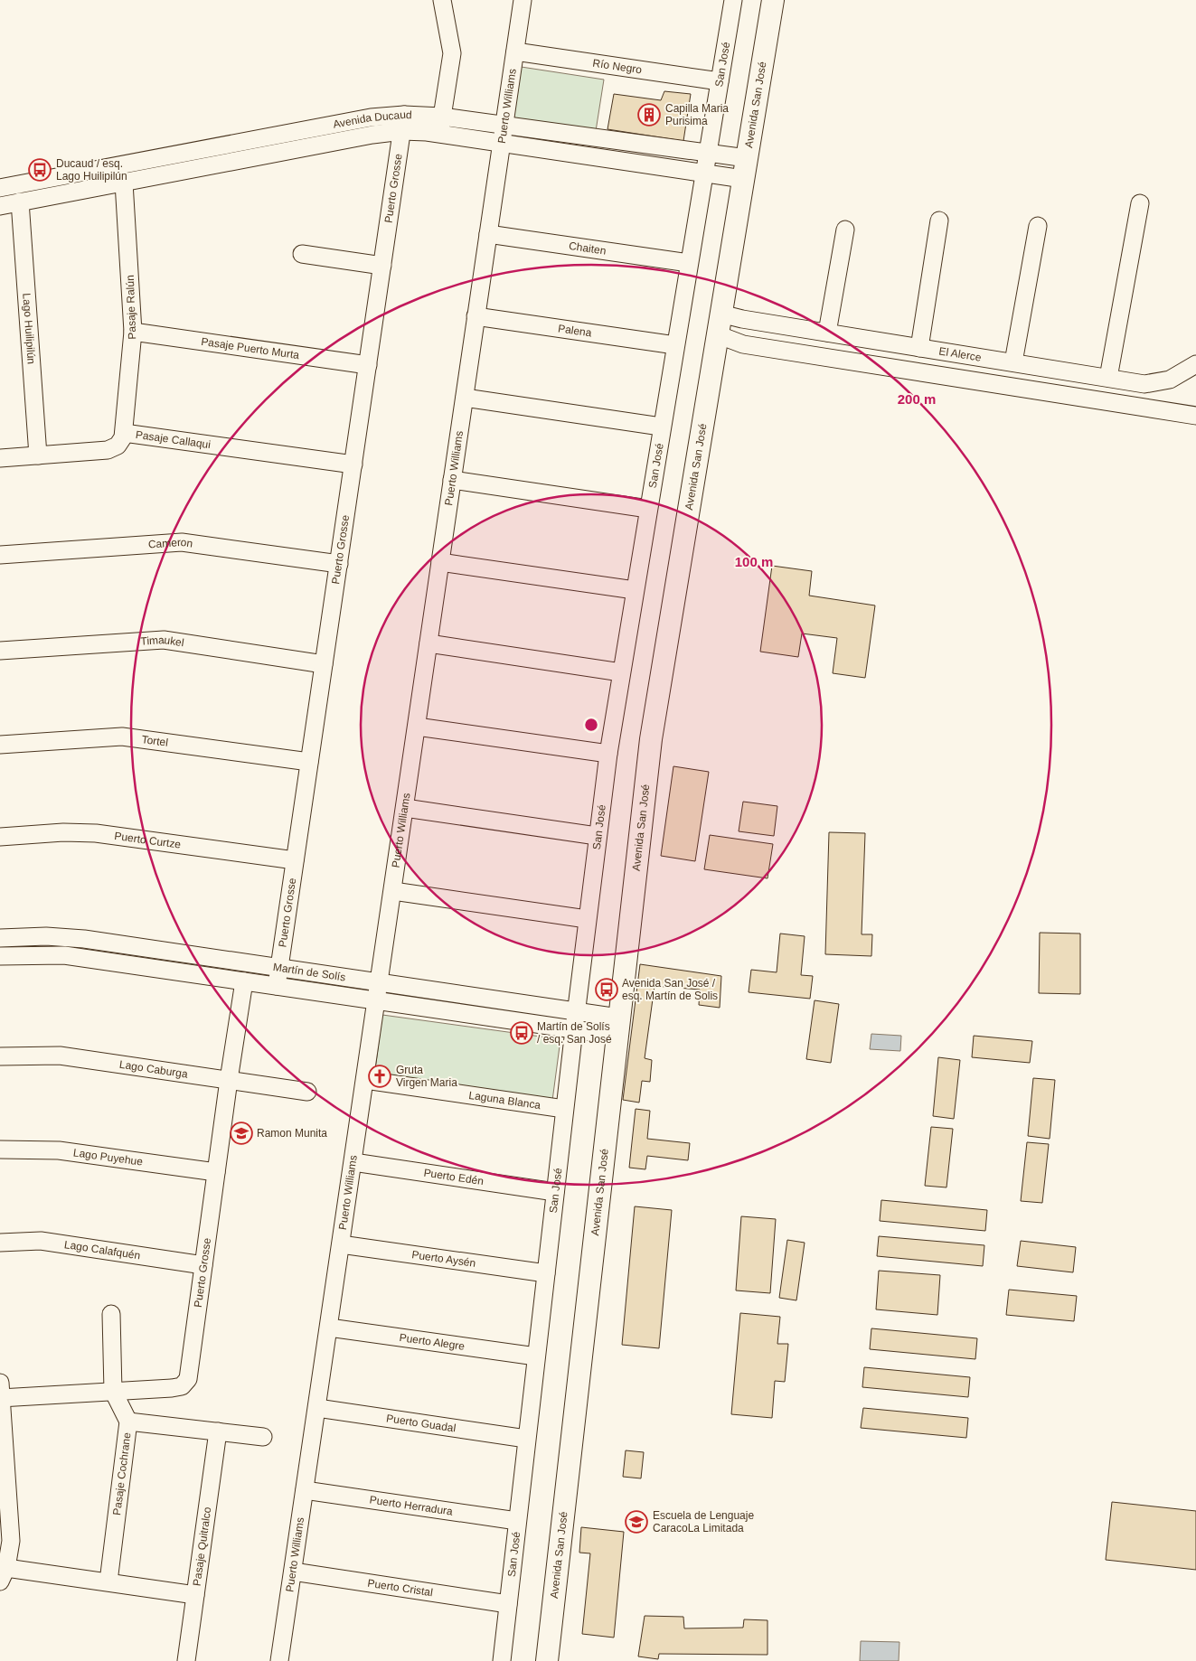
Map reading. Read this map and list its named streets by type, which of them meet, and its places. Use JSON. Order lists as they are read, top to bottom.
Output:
{
  "streets": {
    "main road": ["Avenida San José"],
    "street": [
      "San José",
      "Río Negro",
      "Puerto Williams",
      "Avenida Ducaud",
      "Puerto Grosse",
      "Chaiten",
      "Pasaje Ralún",
      "Lago Huilipilún",
      "Palena",
      "Pasaje Puerto Murta",
      "El Alerce",
      "Pasaje Callaqui",
      "Cameron",
      "Timaukel",
      "Tortel",
      "Puerto Curtze",
      "Martín de Solís",
      "Lago Caburga",
      "Laguna Blanca",
      "Lago Puyehue",
      "Puerto Edén",
      "Lago Calafquén",
      "Puerto Aysén",
      "Puerto Alegre",
      "Puerto Guadal",
      "Pasaje Cochrane",
      "Puerto Herradura",
      "Pasaje Quitralco",
      "Puerto Cristal"
    ]
  },
  "crossings": [
    ["San José", "Río Negro"],
    ["San José", "Avenida Ducaud"],
    ["San José", "Chaiten"],
    ["San José", "Palena"],
    ["San José", "Martín de Solís"],
    ["San José", "Laguna Blanca"],
    ["San José", "Puerto Edén"],
    ["San José", "Puerto Aysén"],
    ["San José", "Puerto Alegre"],
    ["San José", "Puerto Guadal"],
    ["San José", "Puerto Herradura"],
    ["San José", "Puerto Cristal"],
    ["Río Negro", "Puerto Williams"],
    ["Avenida San José", "Avenida Ducaud"],
    ["Avenida San José", "El Alerce"],
    ["Avenida San José", "Martín de Solís"],
    ["Puerto Williams", "Avenida Ducaud"],
    ["Puerto Williams", "Chaiten"],
    ["Puerto Williams", "Palena"],
    ["Puerto Williams", "Martín de Solís"],
    ["Puerto Williams", "Laguna Blanca"],
    ["Puerto Williams", "Puerto Edén"],
    ["Puerto Williams", "Puerto Aysén"],
    ["Puerto Williams", "Puerto Alegre"],
    ["Puerto Williams", "Puerto Guadal"],
    ["Puerto Williams", "Puerto Herradura"],
    ["Puerto Williams", "Puerto Cristal"],
    ["Avenida Ducaud", "Puerto Grosse"],
    ["Avenida Ducaud", "Pasaje Ralún"],
    ["Avenida Ducaud", "Lago Huilipilún"],
    ["Puerto Grosse", "Pasaje Puerto Murta"],
    ["Puerto Grosse", "Pasaje Callaqui"],
    ["Puerto Grosse", "Cameron"],
    ["Puerto Grosse", "Timaukel"],
    ["Puerto Grosse", "Tortel"],
    ["Puerto Grosse", "Puerto Curtze"],
    ["Puerto Grosse", "Martín de Solís"],
    ["Puerto Grosse", "Lago Caburga"],
    ["Puerto Grosse", "Lago Puyehue"],
    ["Puerto Grosse", "Lago Calafquén"],
    ["Puerto Grosse", "Pasaje Cochrane"],
    ["Pasaje Ralún", "Pasaje Puerto Murta"],
    ["Pasaje Ralún", "Pasaje Callaqui"],
    ["Lago Huilipilún", "Pasaje Callaqui"]
  ],
  "places": {
    "building": ["Capilla Maria Purisima"],
    "bus stop": ["Ducaud / esq. Lago Huilipilún", "Avenida San José / esq. Martín de Solis", "Martín de Solís / esq. San José"],
    "church": ["Gruta Virgen Maria"],
    "school or university": ["Ramon Munita", "Escuela de Lenguaje CaracoLa Limitada"]
  },
  "rings": ["200 m", "100 m"]
}
